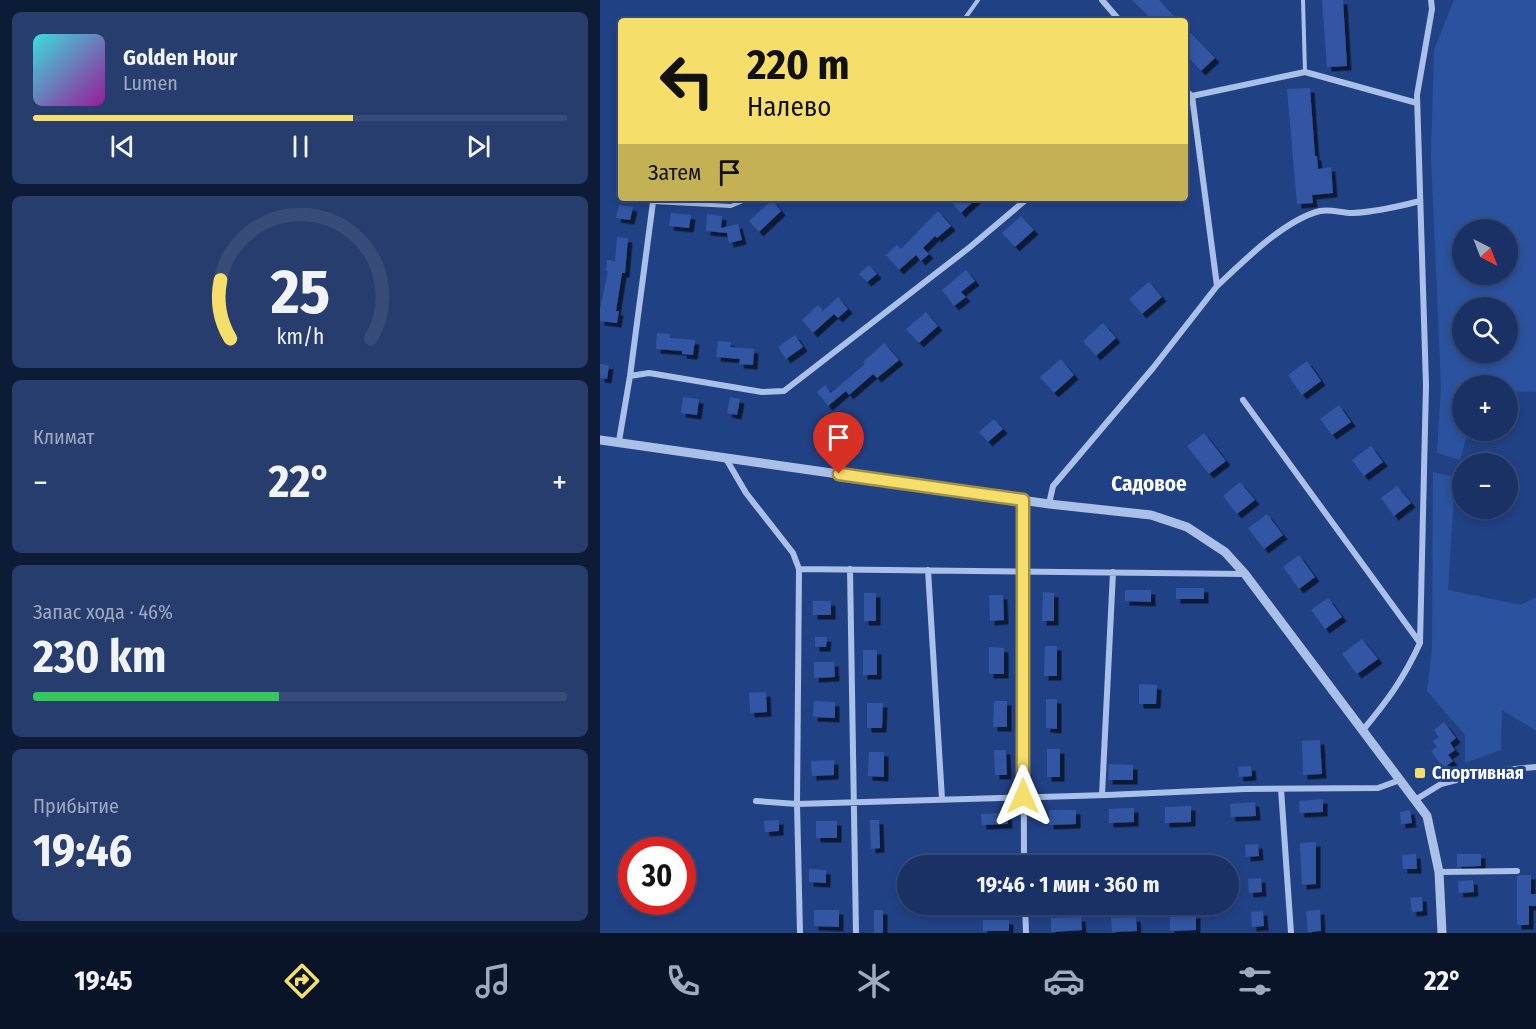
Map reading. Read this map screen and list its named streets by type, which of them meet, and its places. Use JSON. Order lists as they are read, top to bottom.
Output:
{
  "districts": ["Садовое"],
  "places": {
    "transit": ["Спортивная"]
  },
  "north": "bottom right",
  "page": {
    "turn": ["220 m", "Налево"],
    "song": ["Golden Hour", "Lumen"],
    "then": "Затем",
    "map_buttons": ["+", "−"],
    "tile": [
      "Климат",
      ["Запас хода · 46%", "230 km"],
      ["Прибытие", "19:46"]
    ],
    "heat": ["−", "22°", "+"],
    "limit": "30",
    "trip": "19:46 · 1 мин · 360 m",
    "tabs": ["19:45", "22°"],
    "gauge": ["25", "km/h"]
  }
}
